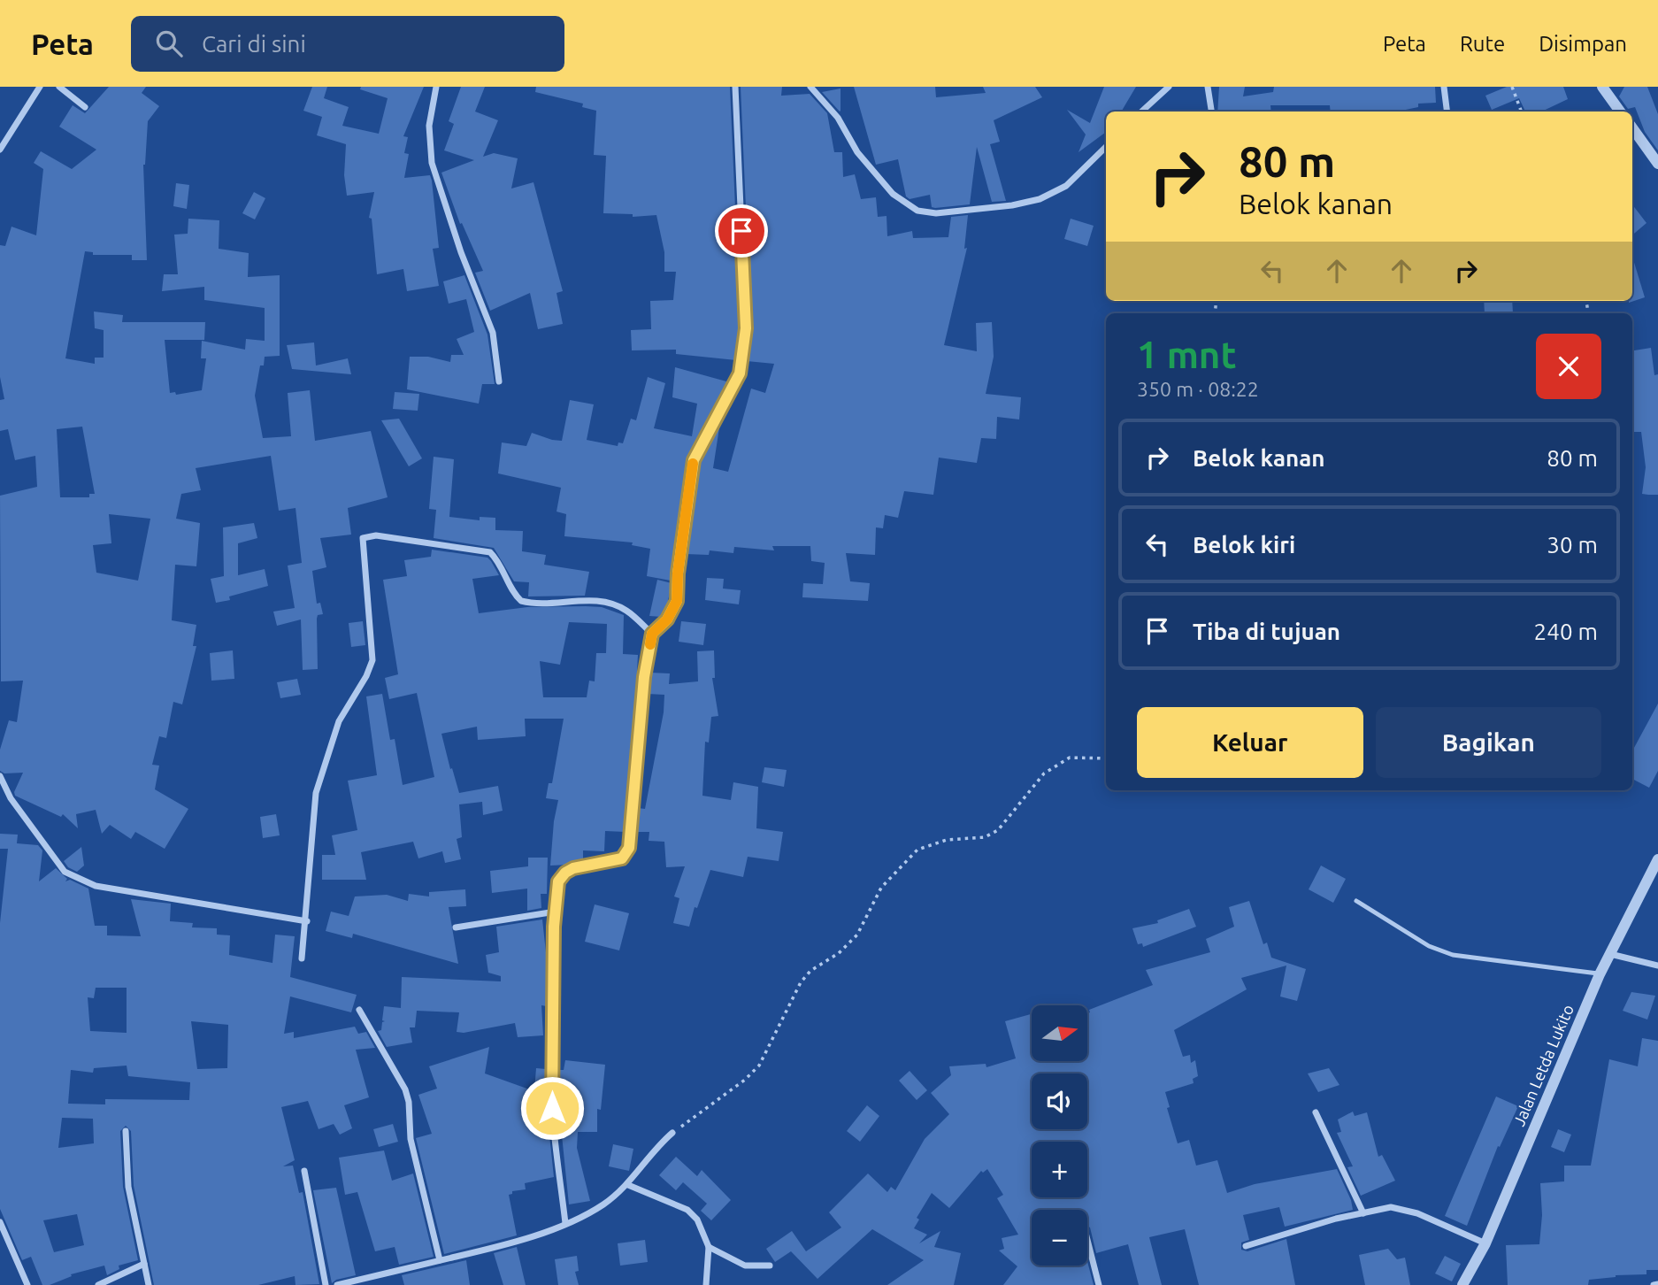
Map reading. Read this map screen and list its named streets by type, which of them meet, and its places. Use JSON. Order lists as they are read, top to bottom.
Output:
{
  "streets": {
    "street": ["Jalan Letda Lukito"]
  },
  "north": "right",
  "page": {
    "header": "Peta",
    "search": "Cari di sini",
    "nav": ["Peta", "Rute", "Disimpan"],
    "turn": ["80 m", "Belok kanan"],
    "heading": ["1 mnt", "350 m · 08:22"],
    "list": [
      {
        "name": "Belok kanan",
        "value": "80 m"
      },
      {
        "name": "Belok kiri",
        "value": "30 m"
      },
      {
        "name": "Tiba di tujuan",
        "value": "240 m"
      }
    ],
    "buttons": ["Keluar", "Bagikan"],
    "map_buttons": ["+", "−"]
  }
}
